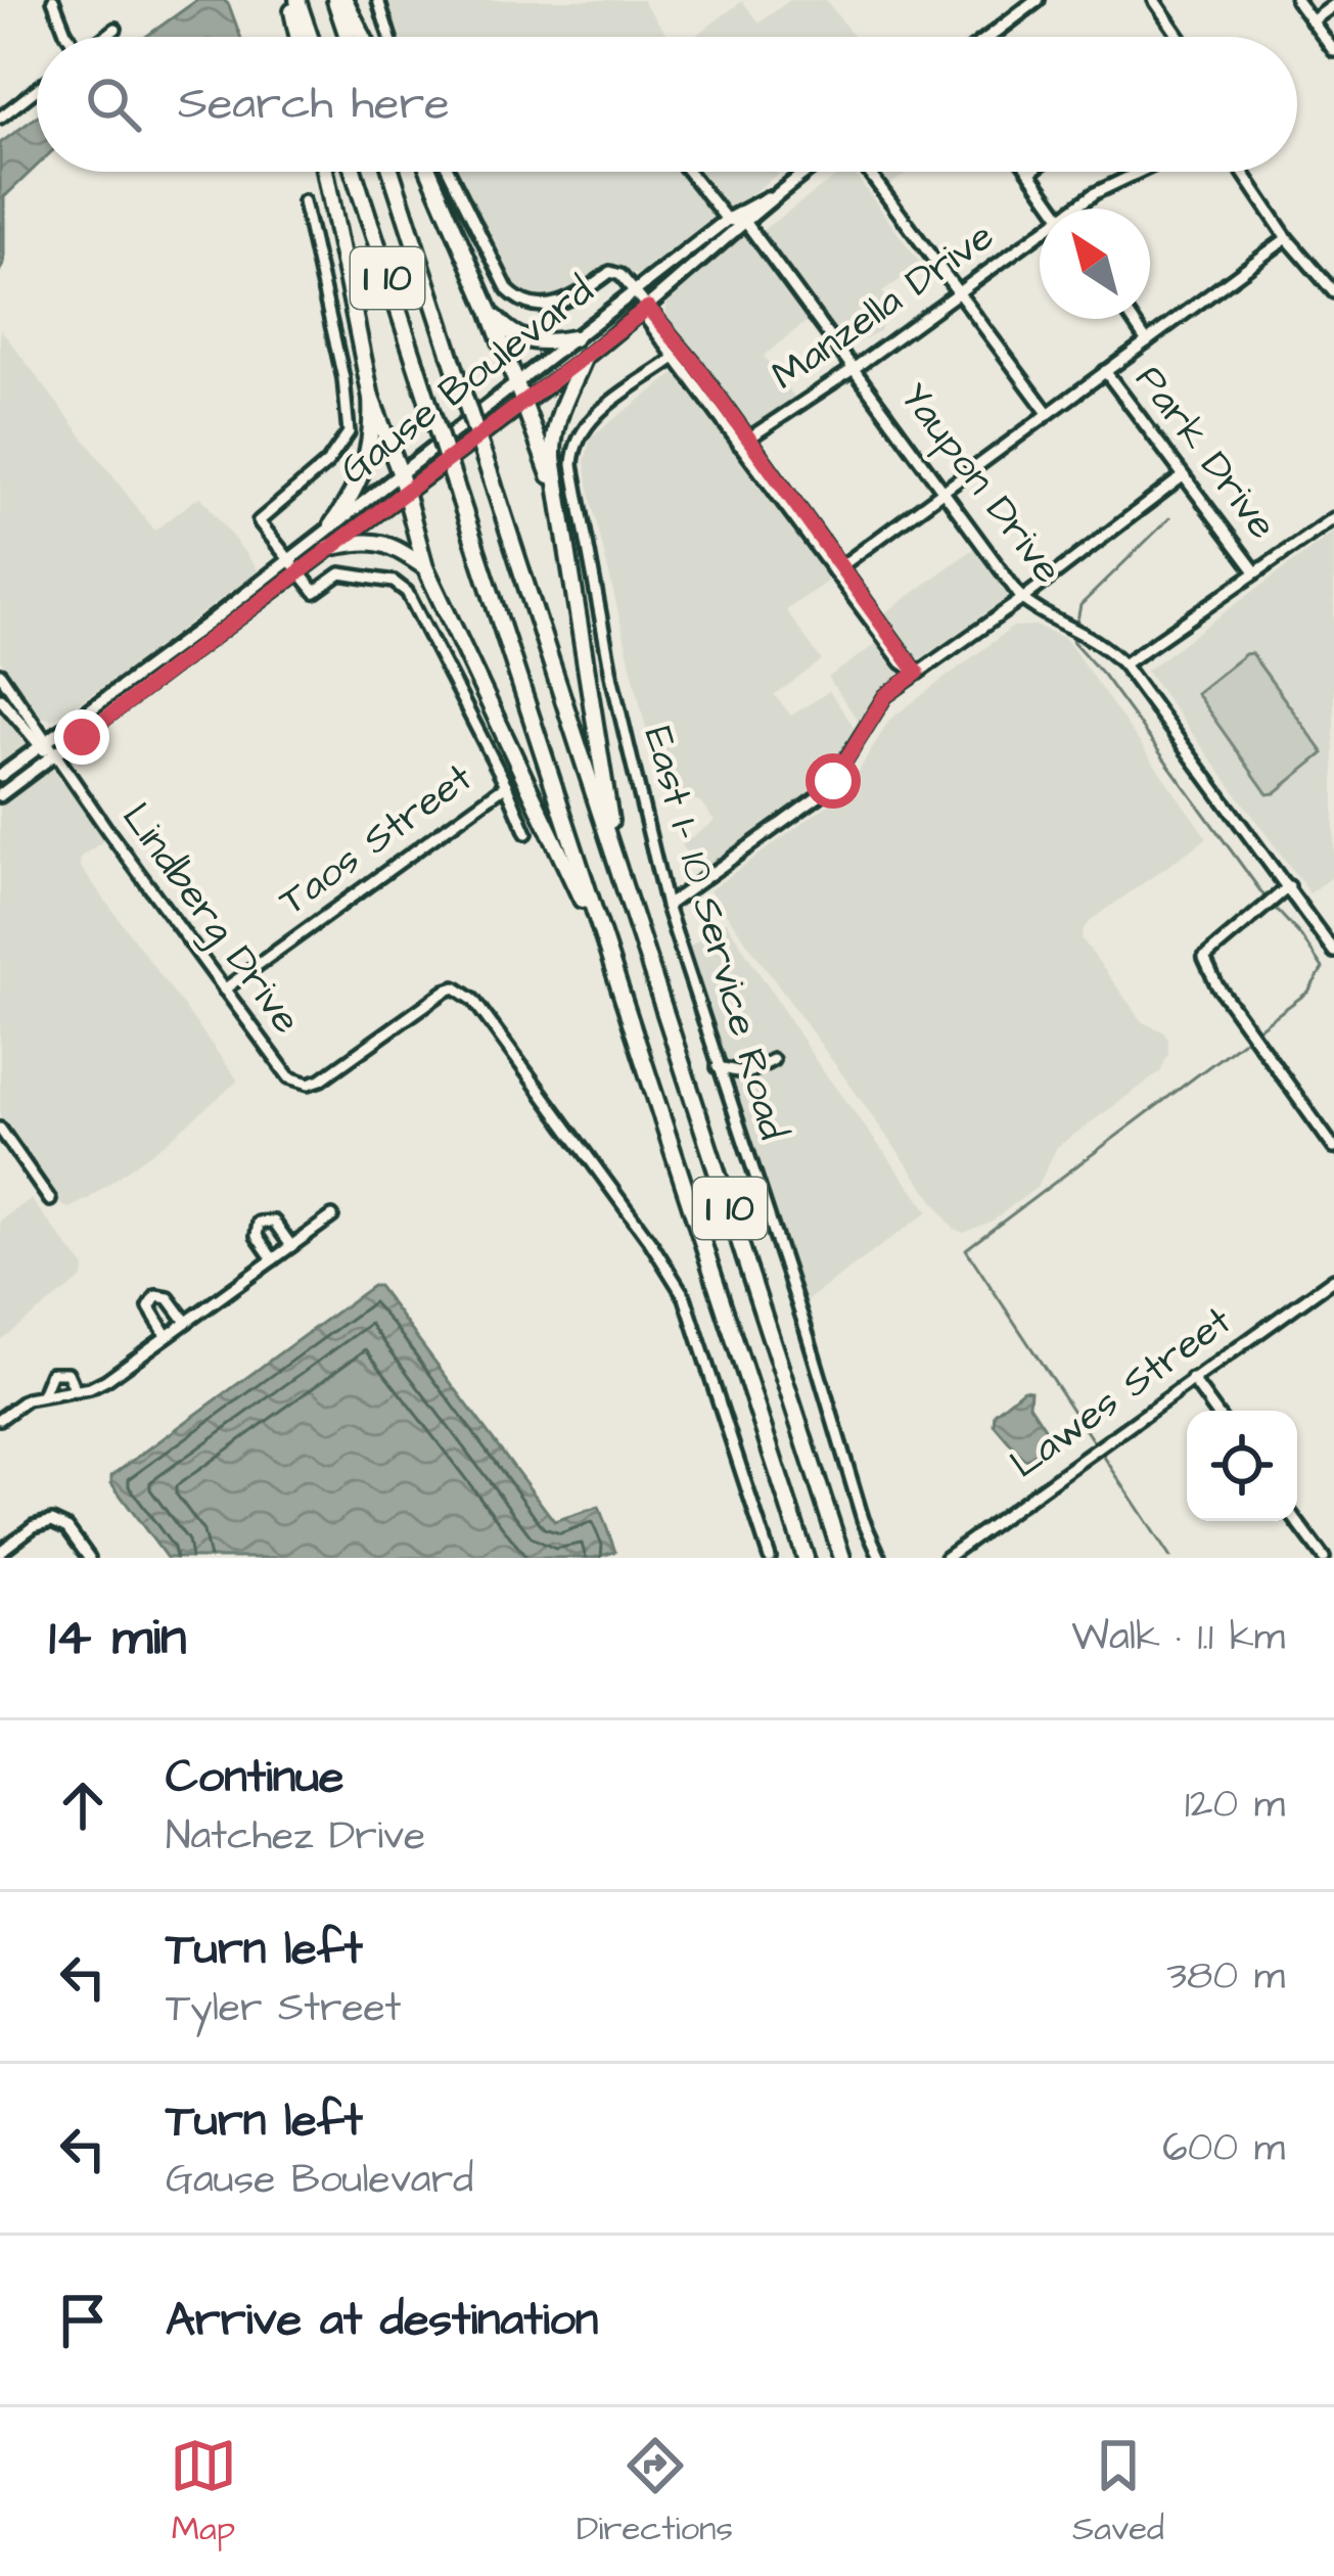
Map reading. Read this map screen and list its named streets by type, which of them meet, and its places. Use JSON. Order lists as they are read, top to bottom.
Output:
{
  "streets": {
    "highway": ["I 10"],
    "main road": ["Gause Boulevard"],
    "street": [
      "Manzella Drive",
      "Park Drive",
      "Yaupon Drive",
      "Taos Street",
      "Lindberg Drive",
      "East I- 10 Service Road",
      "Lawes Street"
    ]
  },
  "crossings": [
    ["Manzella Drive", "Yaupon Drive"],
    ["Gause Boulevard", "Yaupon Drive"],
    ["Gause Boulevard", "Lindberg Drive"],
    ["Taos Street", "Lindberg Drive"]
  ],
  "north": "top left",
  "page": {
    "search": "Search here",
    "heading": ["14 min", "Walk · 1.1 km"],
    "list": [
      ["Continue", "Natchez Drive", "120 m"],
      ["Turn left", "Tyler Street", "380 m"],
      ["Turn left", "Gause Boulevard", "600 m"],
      "Arrive at destination"
    ],
    "nav": ["Map", "Directions", "Saved"]
  }
}
